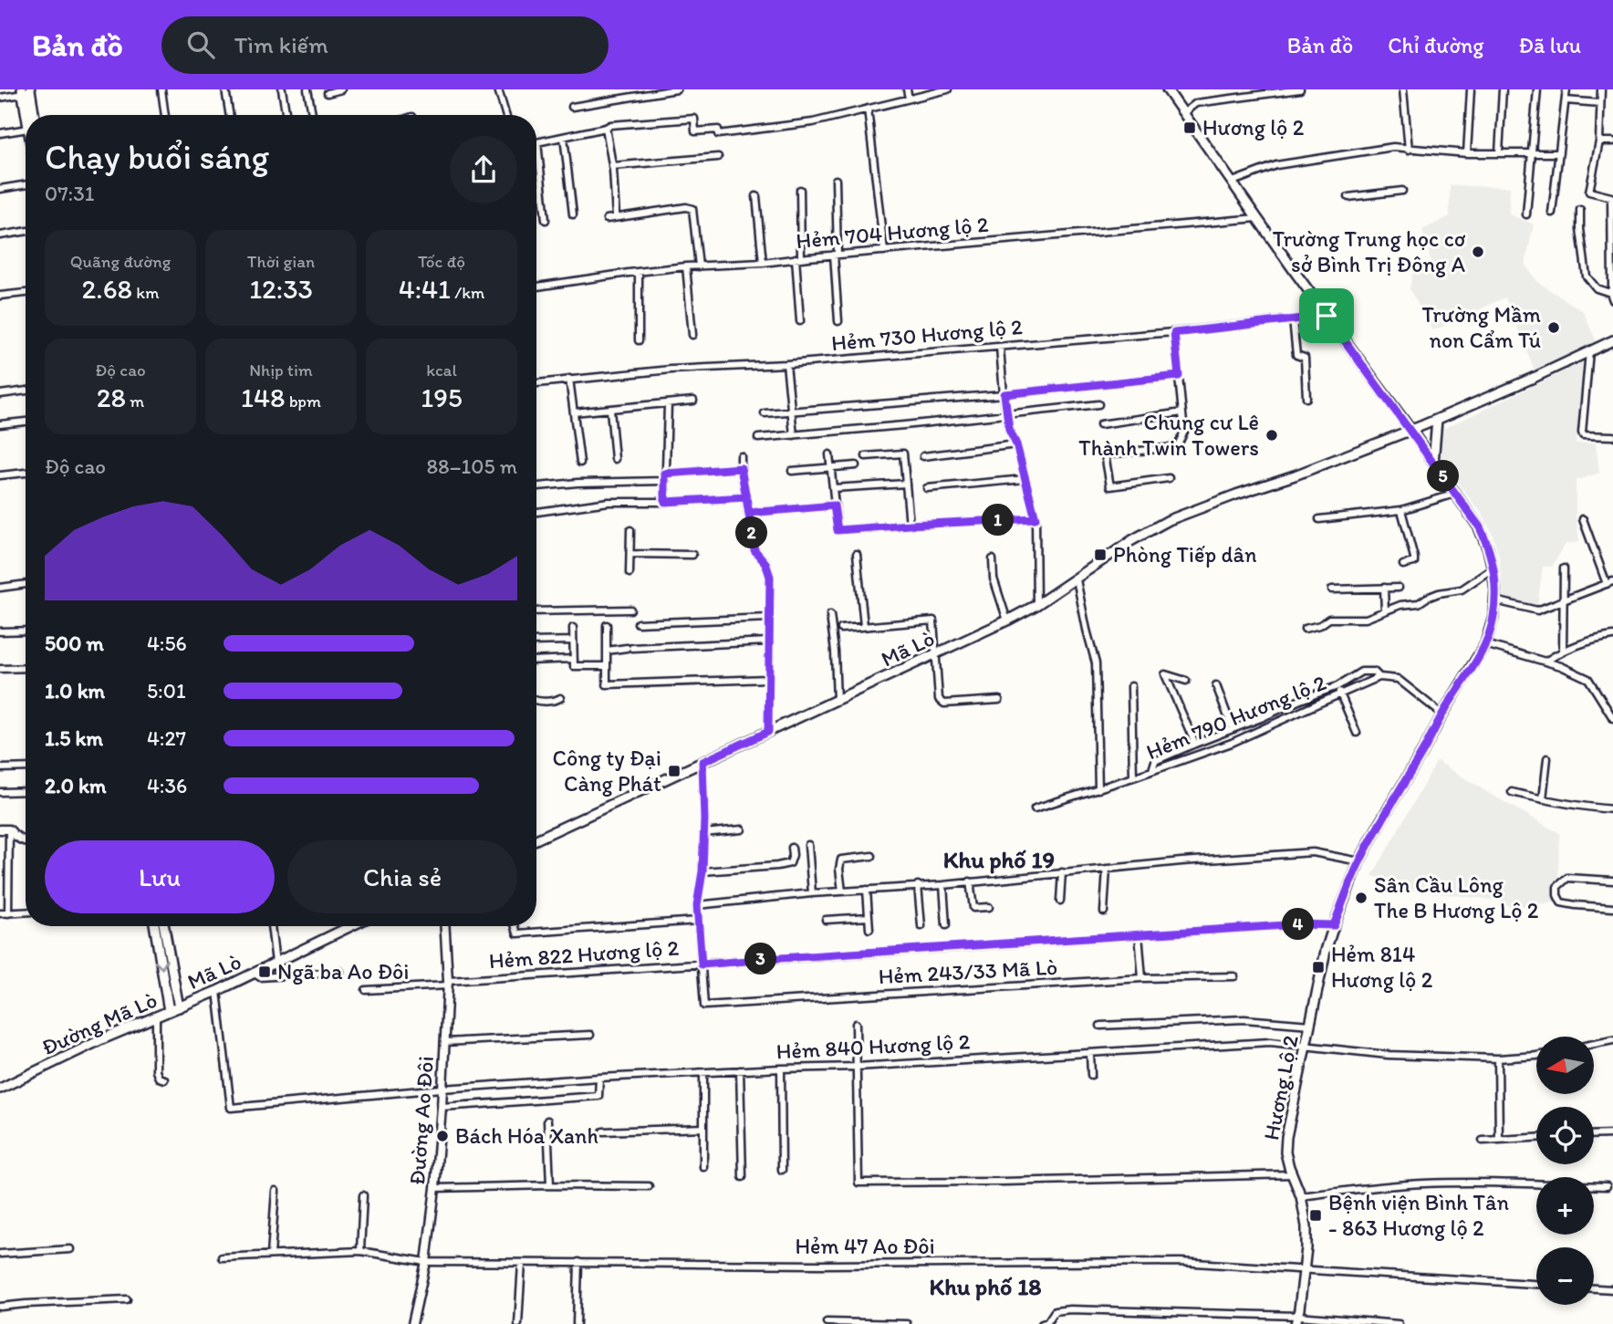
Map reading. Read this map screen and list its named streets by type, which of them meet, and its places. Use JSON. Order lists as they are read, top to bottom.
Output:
{
  "streets": {
    "main road": ["Mã Lò", "Đường Mã Lò", "Hương Lộ 2"],
    "street": [
      "Hẻm 704 Hương lộ 2",
      "Hẻm 730 Hương lộ 2",
      "Hẻm 790 Hương lộ 2",
      "Hẻm 822 Hương lộ 2",
      "Hẻm 243/33 Mã Lò",
      "Hẻm 840 Hương lộ 2",
      "Đường Ao Đôi",
      "Hẻm 47 Ao Đôi"
    ]
  },
  "crossings": [
    ["Mã Lò", "Đường Mã Lò"],
    ["Mã Lò", "Hẻm 840 Hương lộ 2"],
    ["Hẻm 822 Hương lộ 2", "Hẻm 243/33 Mã Lò"],
    ["Hẻm 822 Hương lộ 2", "Hương Lộ 2"],
    ["Hẻm 822 Hương lộ 2", "Đường Ao Đôi"],
    ["Hẻm 840 Hương lộ 2", "Hương Lộ 2"],
    ["Hẻm 840 Hương lộ 2", "Đường Ao Đôi"],
    ["Hương Lộ 2", "Hẻm 47 Ao Đôi"],
    ["Đường Ao Đôi", "Hẻm 47 Ao Đôi"]
  ],
  "districts": ["Khu phố 19", "Khu phố 18"],
  "places": {
    "transit": [
      "Hương lộ 2",
      "Phòng Tiếp dân",
      "Công ty Đại Càng Phát",
      "Hẻm 814 Hương lộ 2",
      "Ngã ba Ao Đôi",
      "Bệnh viện Bình Tân - 863 Hương lộ 2"
    ],
    "other": [
      "Trường Trung học cơ sở Bình Trị Đông A",
      "Trường Mầm non Cẩm Tú",
      "Chung cư Lê Thành Twin Towers",
      "Sân Cầu Lông The B Hương Lộ 2",
      "Bách Hóa Xanh"
    ]
  },
  "north": "left",
  "page": {
    "header": "Bản đồ",
    "search": "Tìm kiếm",
    "nav": ["Bản đồ", "Chỉ đường", "Đã lưu"],
    "heading": ["Chạy buổi sáng", "07:31"],
    "stats": [
      ["Quãng đường", "2.68 km"],
      ["Thời gian", "12:33"],
      ["Tốc độ", "4:41 /km"],
      ["Độ cao", "28 m"],
      ["Nhịp tim", "148 bpm"],
      ["kcal", "195"]
    ],
    "chart": ["Độ cao", "88–105 m"],
    "pins": [
      "5",
      "1",
      "2",
      "4",
      "3"
    ],
    "list": [
      {
        "name": "500 m",
        "note": "4:56"
      },
      {
        "name": "1.0 km",
        "note": "5:01"
      },
      {
        "name": "1.5 km",
        "note": "4:27"
      },
      {
        "name": "2.0 km",
        "note": "4:36"
      }
    ],
    "buttons": ["Lưu", "Chia sẻ"],
    "map_buttons": ["+", "−"]
  }
}
